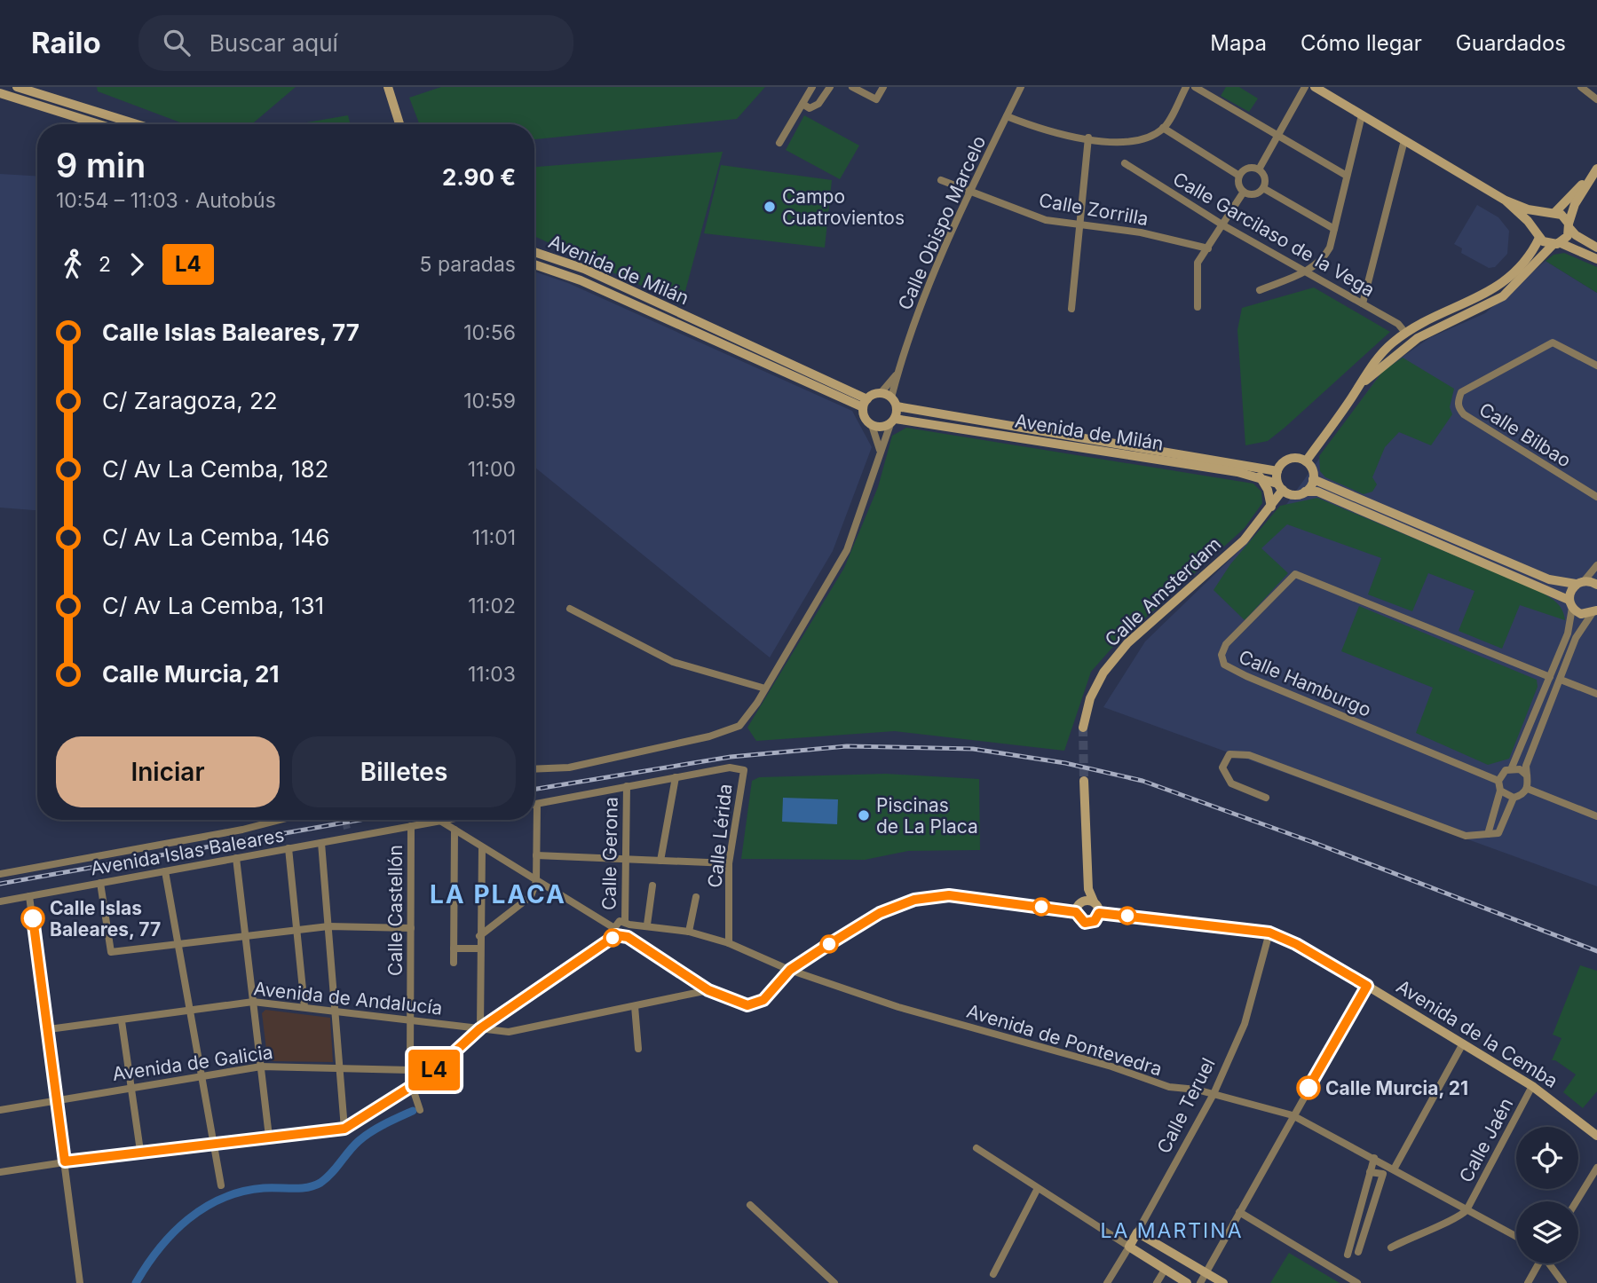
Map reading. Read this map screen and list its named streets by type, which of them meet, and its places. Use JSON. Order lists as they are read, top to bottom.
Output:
{
  "streets": {
    "street": [
      "Calle Zorrilla",
      "Calle Obispo Marcelo",
      "Calle Garcilaso de la Vega",
      "Avenida de Milán",
      "Calle Bilbao",
      "Calle Amsterdam",
      "Calle Hamburgo",
      "Calle Lérida",
      "Avenida Islas Baleares",
      "Calle Gerona",
      "Calle Castellón",
      "Avenida de Andalucía",
      "Avenida de la Cemba",
      "Avenida de Pontevedra",
      "Avenida de Galicia",
      "Calle Teruel",
      "Calle Jaén"
    ]
  },
  "crossings": [
    ["Calle Zorrilla", "Calle Obispo Marcelo"],
    ["Calle Obispo Marcelo", "Avenida de Milán"],
    ["Avenida de Milán", "Calle Amsterdam"],
    ["Calle Lérida", "Avenida de Pontevedra"],
    ["Avenida Islas Baleares", "Calle Castellón"],
    ["Calle Gerona", "Avenida de Pontevedra"],
    ["Calle Castellón", "Avenida de Andalucía"],
    ["Calle Castellón", "Avenida de Galicia"],
    ["Avenida de la Cemba", "Calle Teruel"],
    ["Avenida de la Cemba", "Calle Jaén"],
    ["Avenida de Pontevedra", "Calle Teruel"],
    ["Avenida de Pontevedra", "Calle Jaén"]
  ],
  "districts": ["LA PLACA", "LA MARTINA"],
  "places": [
    "Campo Cuatrovientos",
    "Piscinas de La Placa",
    "Calle Islas Baleares, 77",
    "Calle Murcia, 21"
  ],
  "lines": ["bus line L4"],
  "page": {
    "header": "Railo",
    "search": "Buscar aquí",
    "nav": ["Mapa", "Cómo llegar", "Guardados"],
    "on_map": "L4",
    "heading": ["9 min", "10:54 – 11:03 · Autobús", "2.90 €"],
    "legs": ["2", "L4", "5 paradas"],
    "list": [
      {
        "name": "Calle Islas Baleares, 77",
        "value": "10:56"
      },
      {
        "name": "C/ Zaragoza, 22",
        "value": "10:59"
      },
      {
        "name": "C/ Av La Cemba, 182",
        "value": "11:00"
      },
      {
        "name": "C/ Av La Cemba, 146",
        "value": "11:01"
      },
      {
        "name": "C/ Av La Cemba, 131",
        "value": "11:02"
      },
      {
        "name": "Calle Murcia, 21",
        "value": "11:03"
      }
    ],
    "buttons": ["Iniciar", "Billetes"]
  }
}
